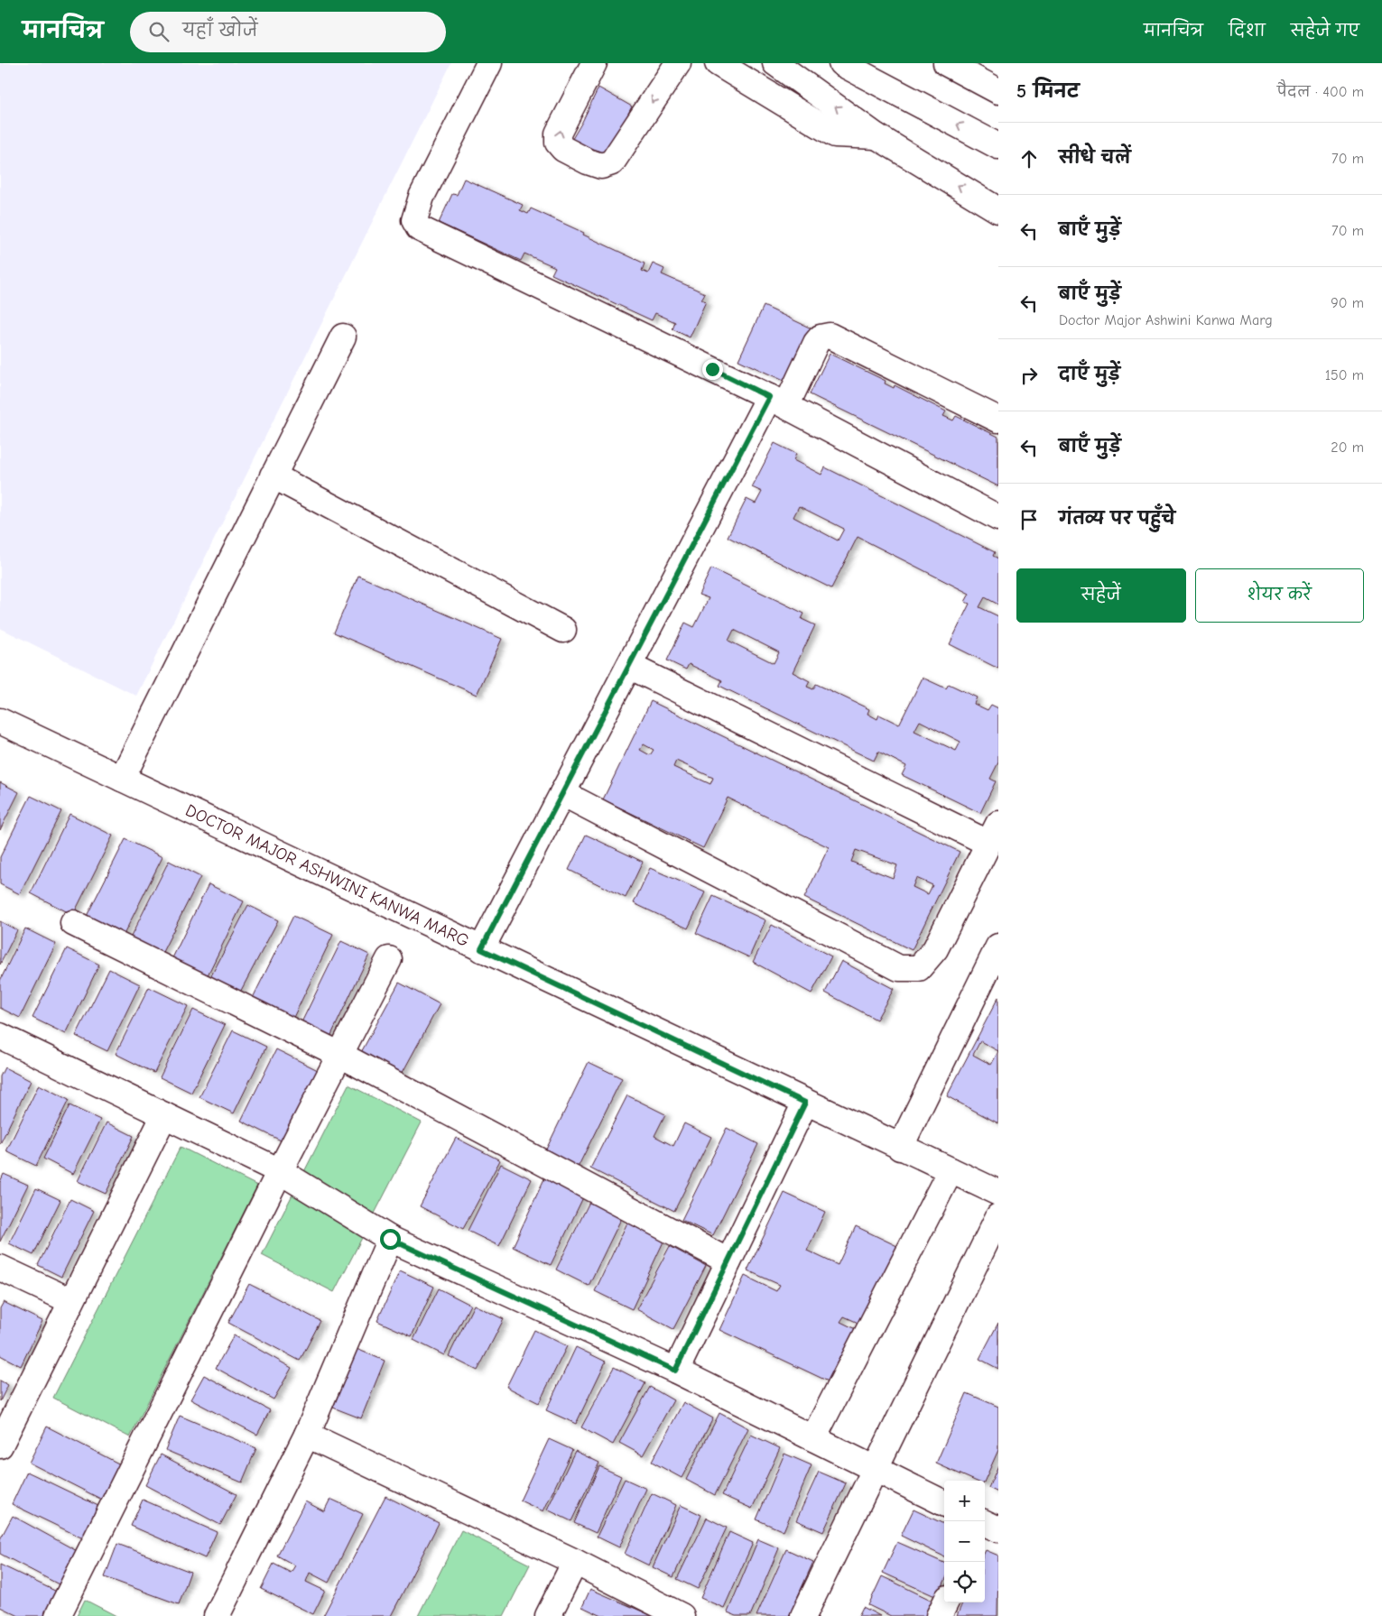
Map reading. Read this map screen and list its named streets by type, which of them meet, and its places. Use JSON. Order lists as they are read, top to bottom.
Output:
{
  "streets": {
    "main road": ["DOCTOR MAJOR ASHWINI KANWA MARG"]
  },
  "page": {
    "header": "मानचित्र",
    "search": "यहाँ खोजें",
    "nav": ["मानचित्र", "दिशा", "सहेजे गए"],
    "heading": ["5 मिनट", "पैदल · 400 m"],
    "list": [
      ["सीधे चलें", "70 m"],
      ["बाएँ मुड़ें", "70 m"],
      ["बाएँ मुड़ें", "Doctor Major Ashwini Kanwa Marg", "90 m"],
      ["दाएँ मुड़ें", "150 m"],
      ["बाएँ मुड़ें", "20 m"],
      "गंतव्य पर पहुँचे"
    ],
    "buttons": ["सहेजें", "शेयर करें"],
    "map_buttons": ["+", "−"]
  }
}
